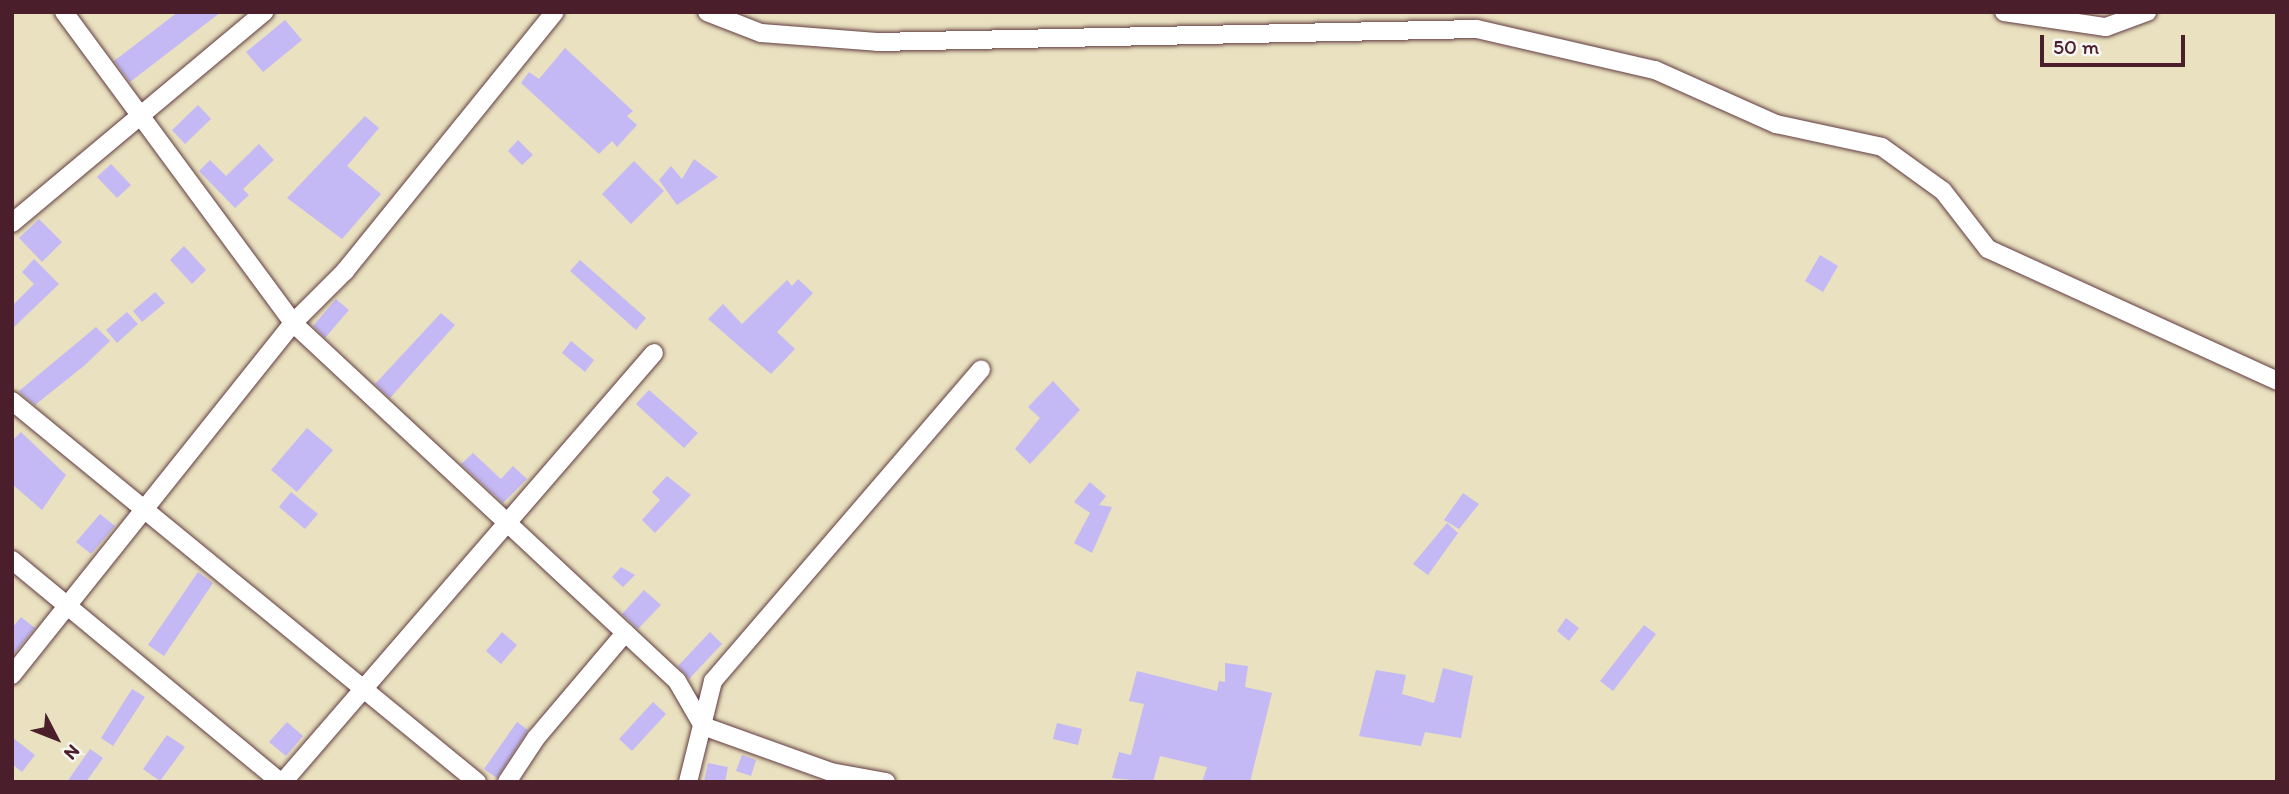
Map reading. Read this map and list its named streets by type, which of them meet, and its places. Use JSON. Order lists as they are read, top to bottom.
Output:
{
  "scale_bar": "50 m",
  "north": "bottom right"
}
